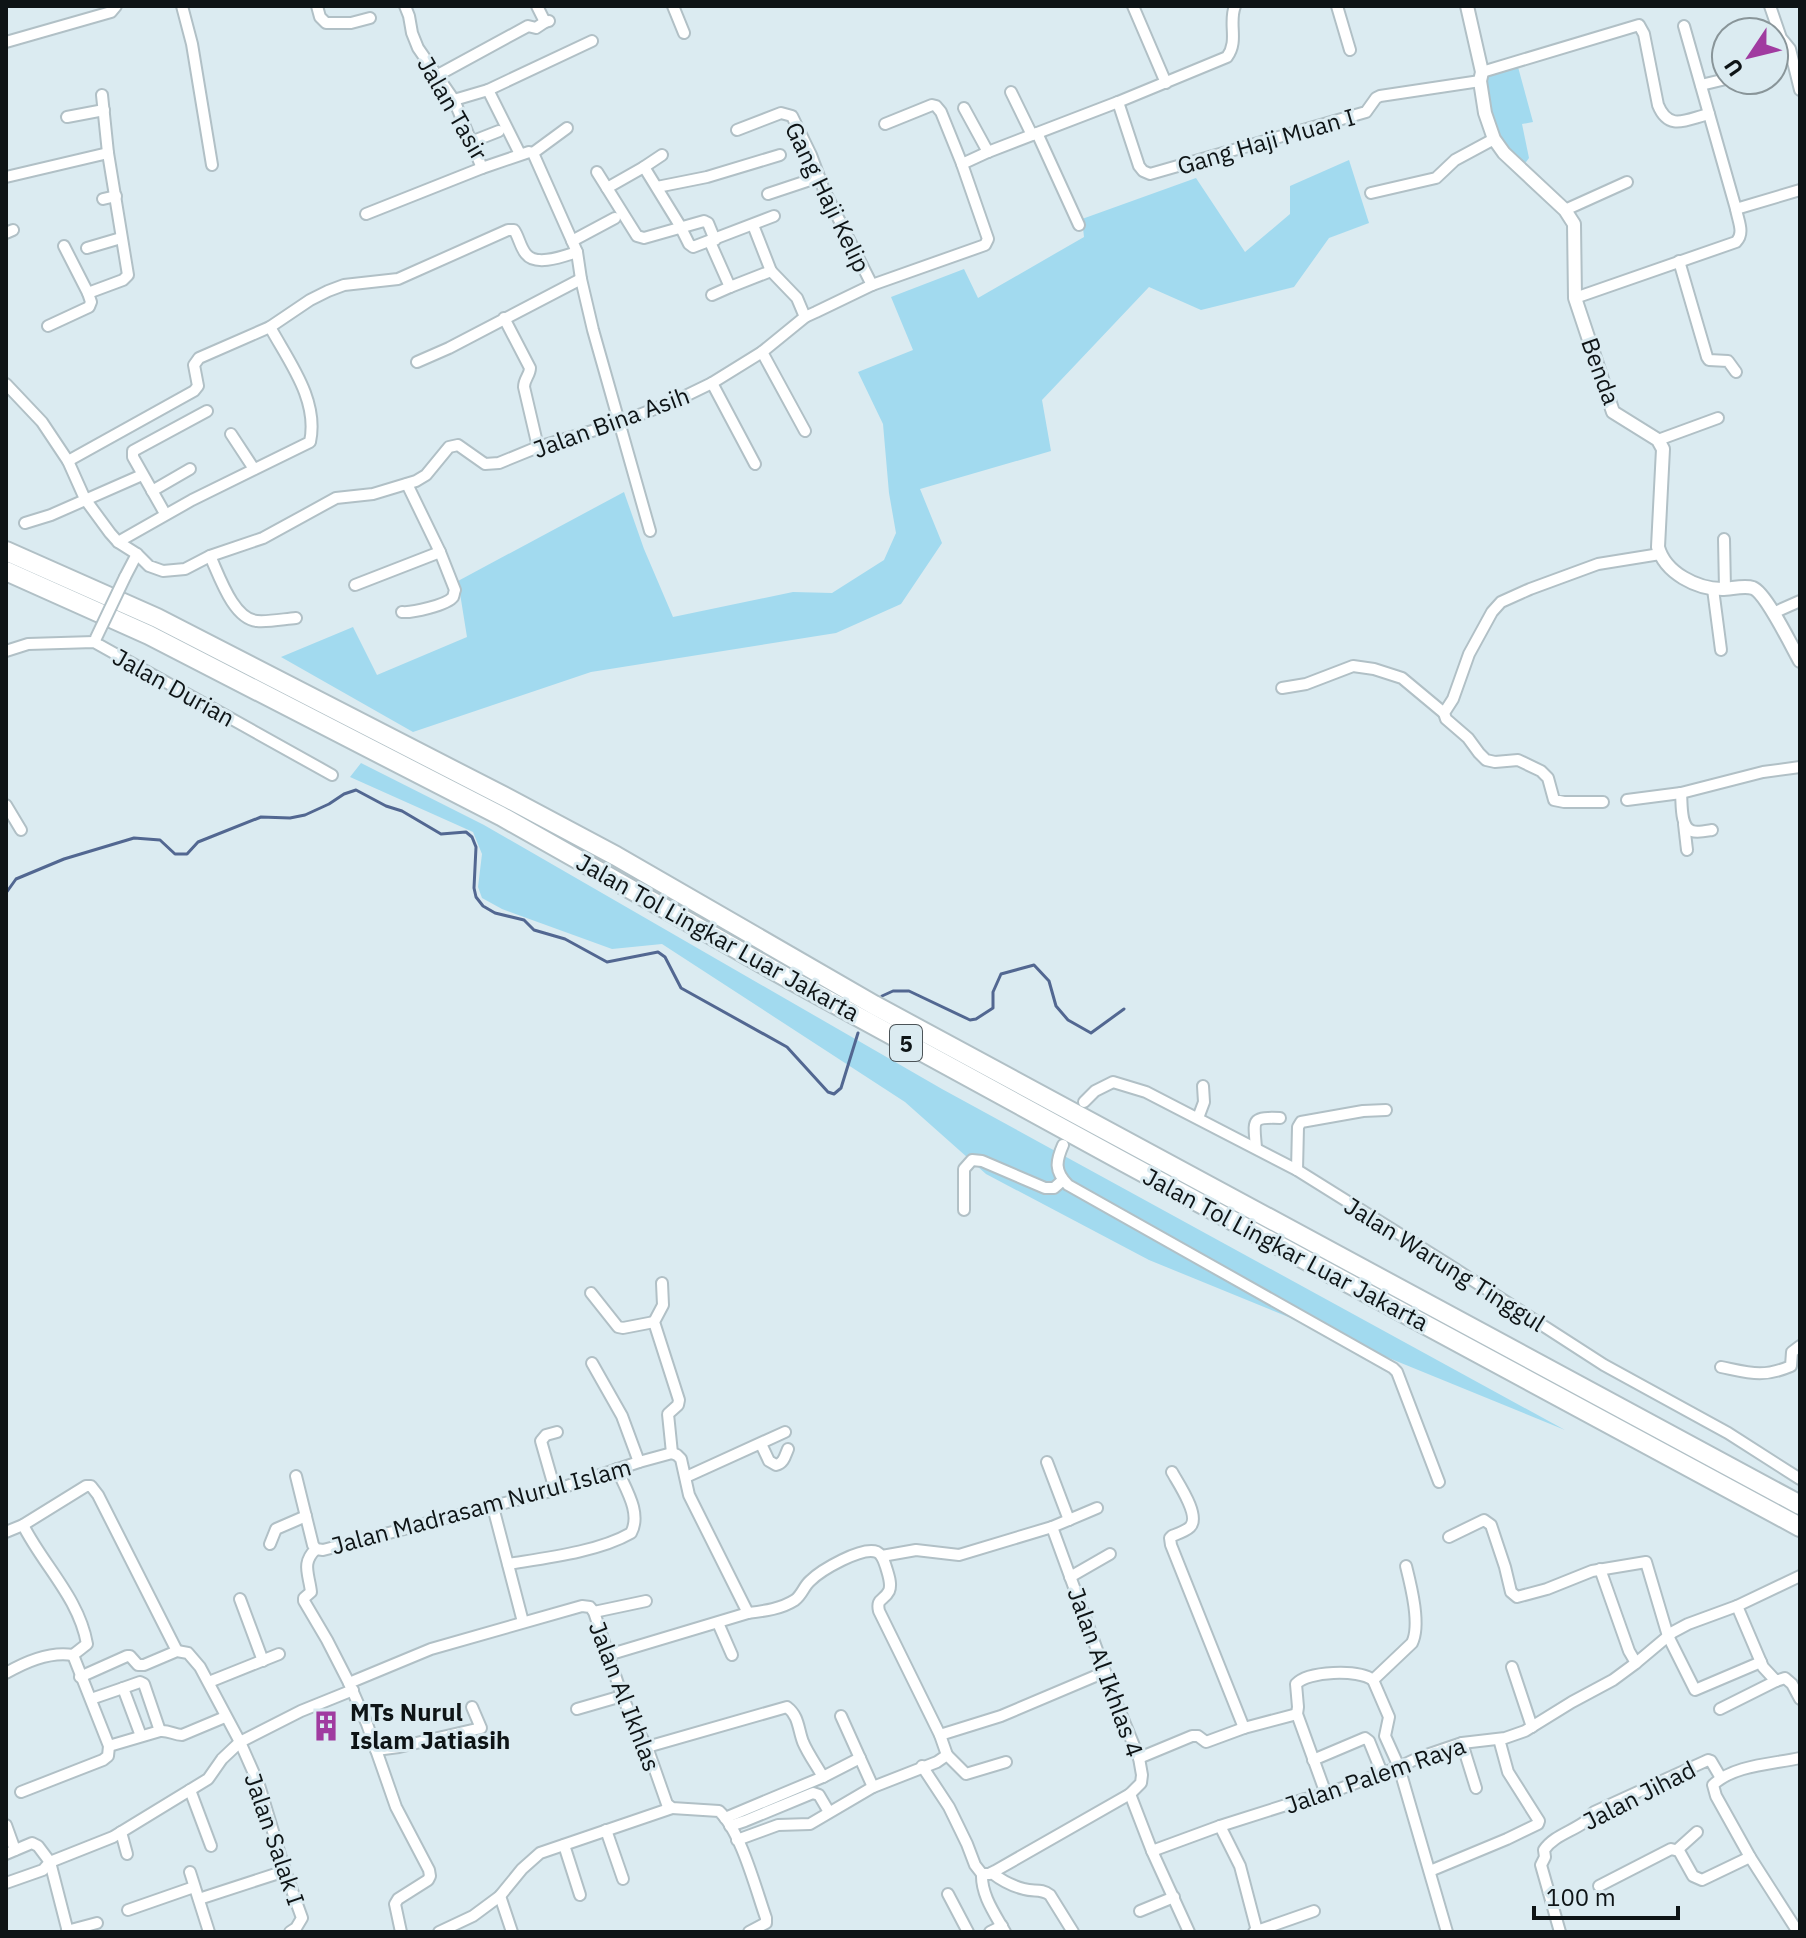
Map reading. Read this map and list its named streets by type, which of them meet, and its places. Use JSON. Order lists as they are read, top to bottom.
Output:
{
  "streets": {
    "highway": ["Jalan Tol Lingkar Luar Jakarta", "5"],
    "street": [
      "Jalan Tasir",
      "Gang Haji Muan I",
      "Gang Haji Kelip",
      "Benda",
      "Jalan Bina Asih",
      "Jalan Durian",
      "Jalan Warung Tinggul",
      "Jalan Madrasam Nurul Islam",
      "Jalan Al Ikhlas 4",
      "Jalan Al Ikhlas",
      "Jalan Palem Raya",
      "Jalan Jihad",
      "Jalan Salak I"
    ]
  },
  "crossings": [
    ["Gang Haji Kelip", "Jalan Bina Asih"],
    ["Jalan Al Ikhlas", "Jalan Salak I"]
  ],
  "places": {
    "building": ["MTs Nurul Islam Jatiasih"]
  },
  "scale_bar": "100 m",
  "north": "bottom left"
}
